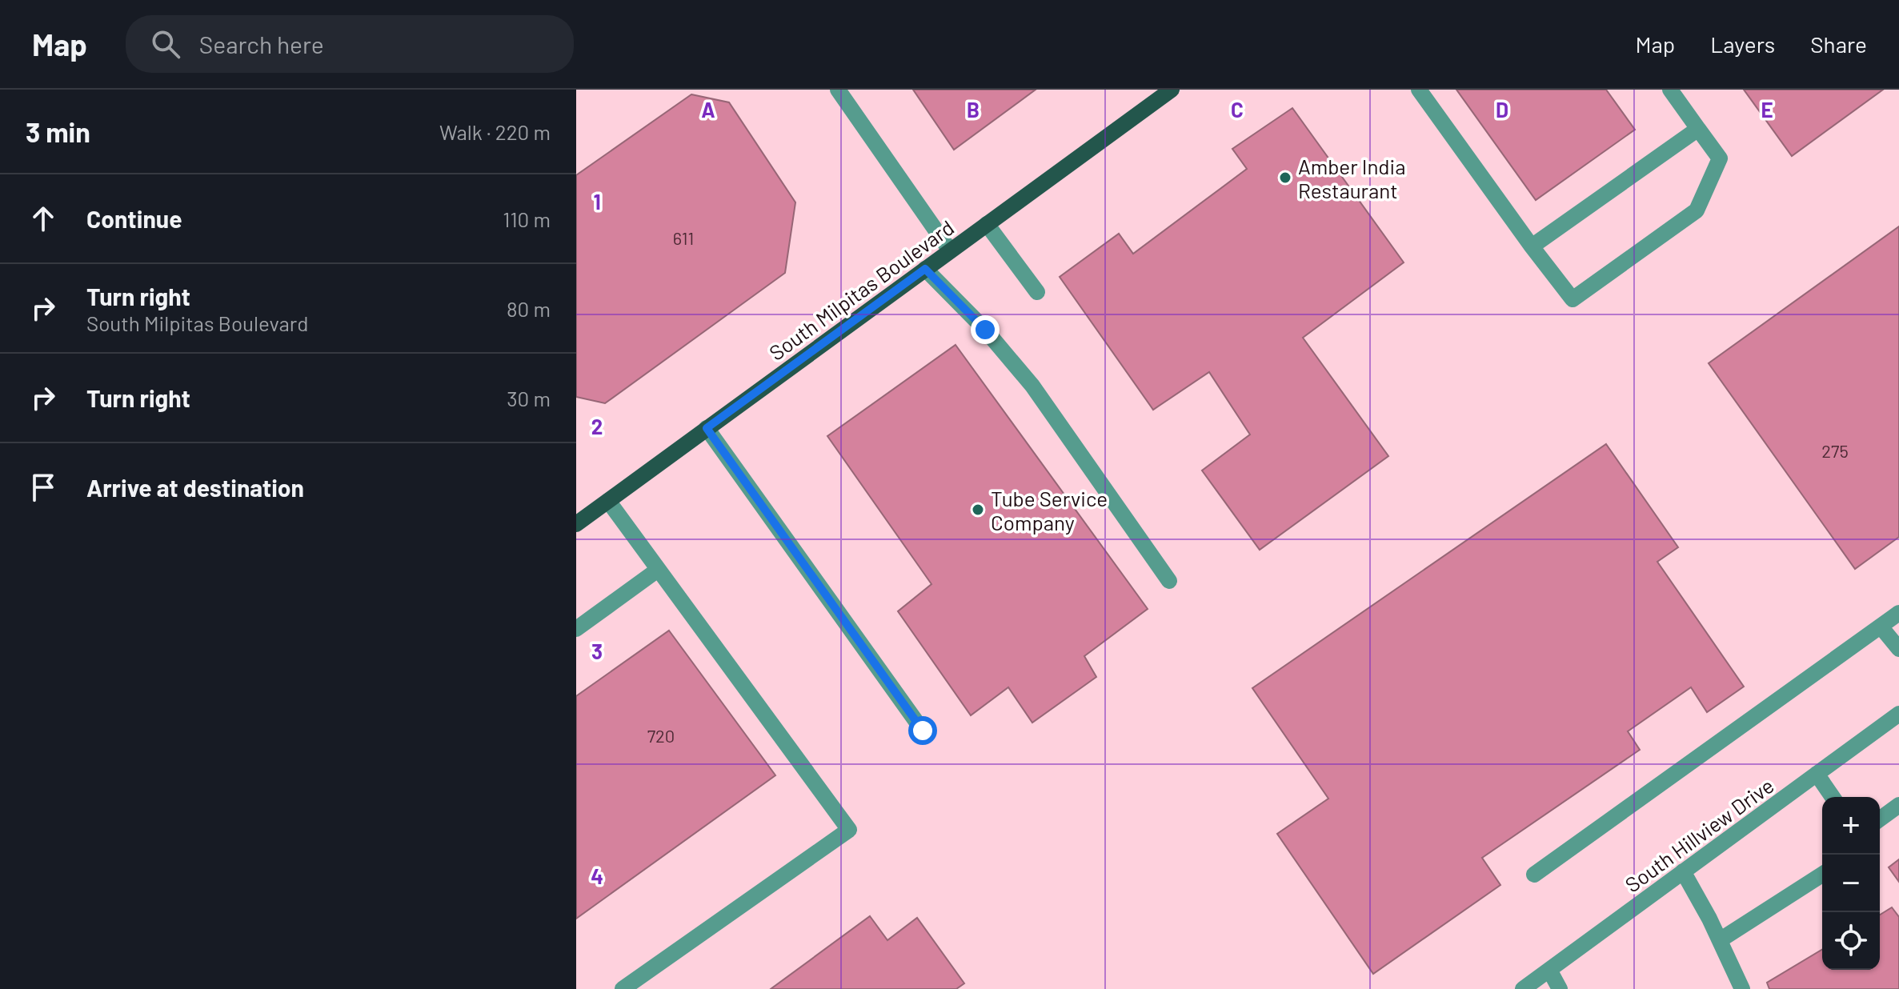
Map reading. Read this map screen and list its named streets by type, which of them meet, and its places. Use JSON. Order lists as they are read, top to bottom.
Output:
{
  "streets": {
    "main road": ["South Milpitas Boulevard"],
    "street": ["South Hillview Drive"]
  },
  "places": ["Amber India Restaurant", "Tube Service Company"],
  "house_numbers": ["611", "275", "720"],
  "page": {
    "header": "Map",
    "search": "Search here",
    "nav": ["Map", "Layers", "Share"],
    "heading": ["3 min", "Walk · 220 m"],
    "list": [
      ["Continue", "110 m"],
      ["Turn right", "South Milpitas Boulevard", "80 m"],
      ["Turn right", "30 m"],
      "Arrive at destination"
    ],
    "map_buttons": ["+", "−"]
  },
  "grid": {
    "columns": [
      "A",
      "B",
      "C",
      "D",
      "E"
    ],
    "rows": [
      "1",
      "2",
      "3",
      "4"
    ]
  }
}
